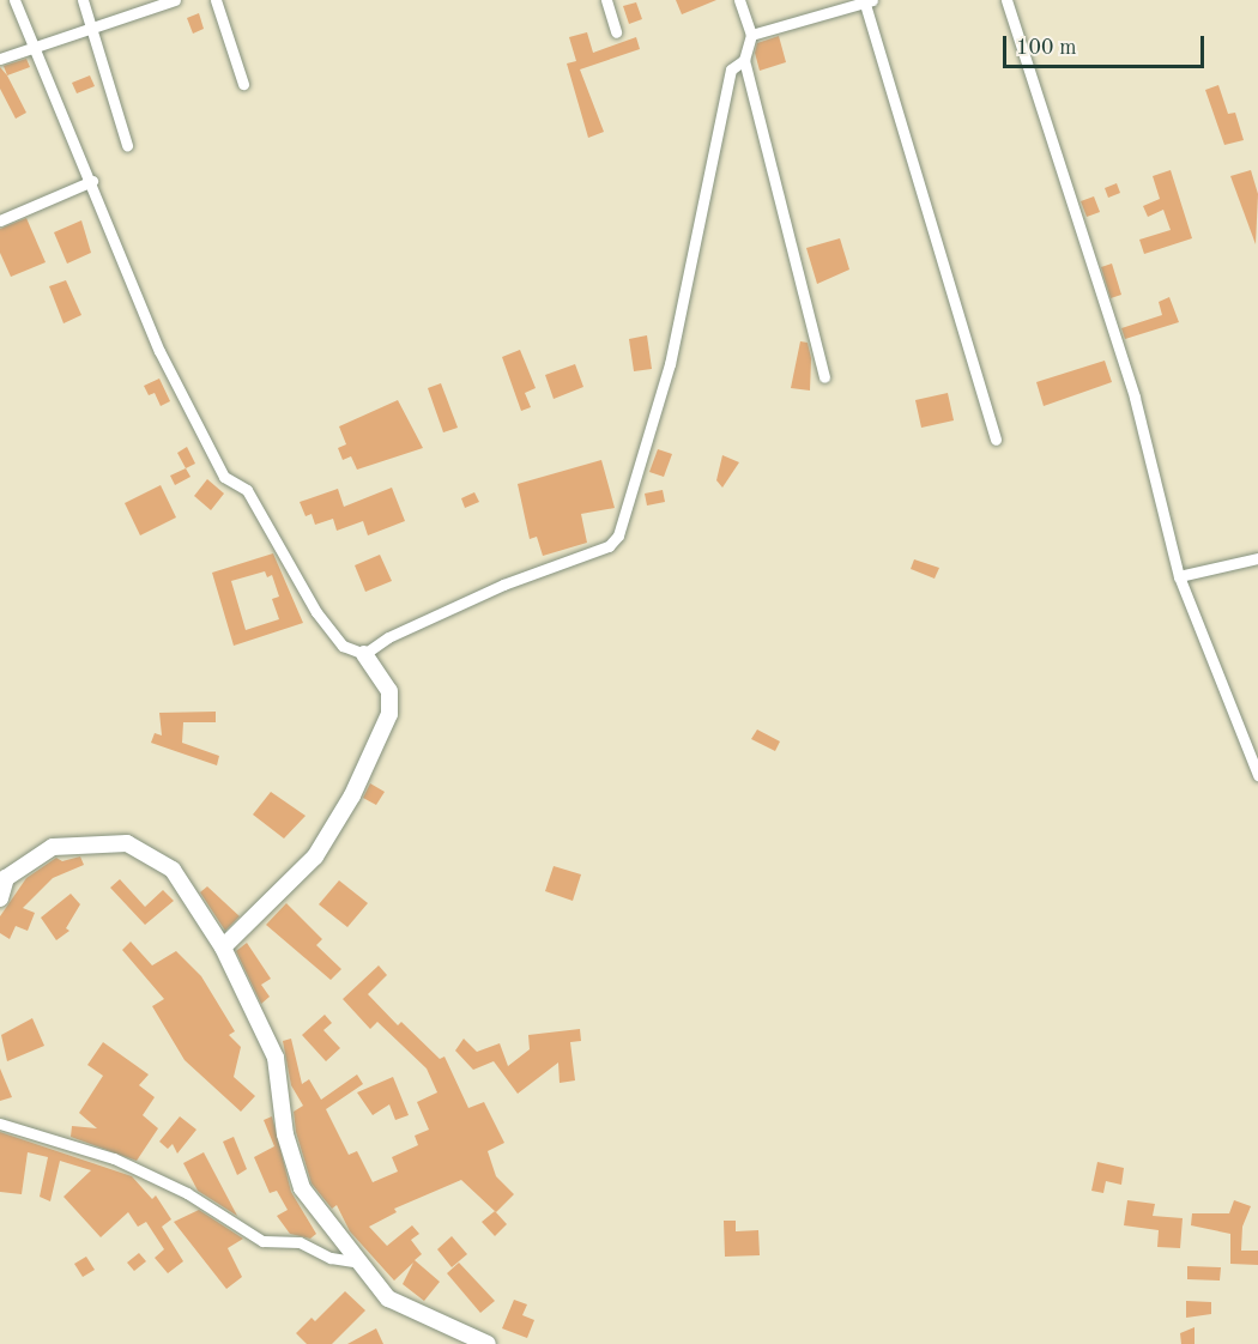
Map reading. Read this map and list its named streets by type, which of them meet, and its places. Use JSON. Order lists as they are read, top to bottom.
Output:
{
  "scale_bar": "100 m"
}
